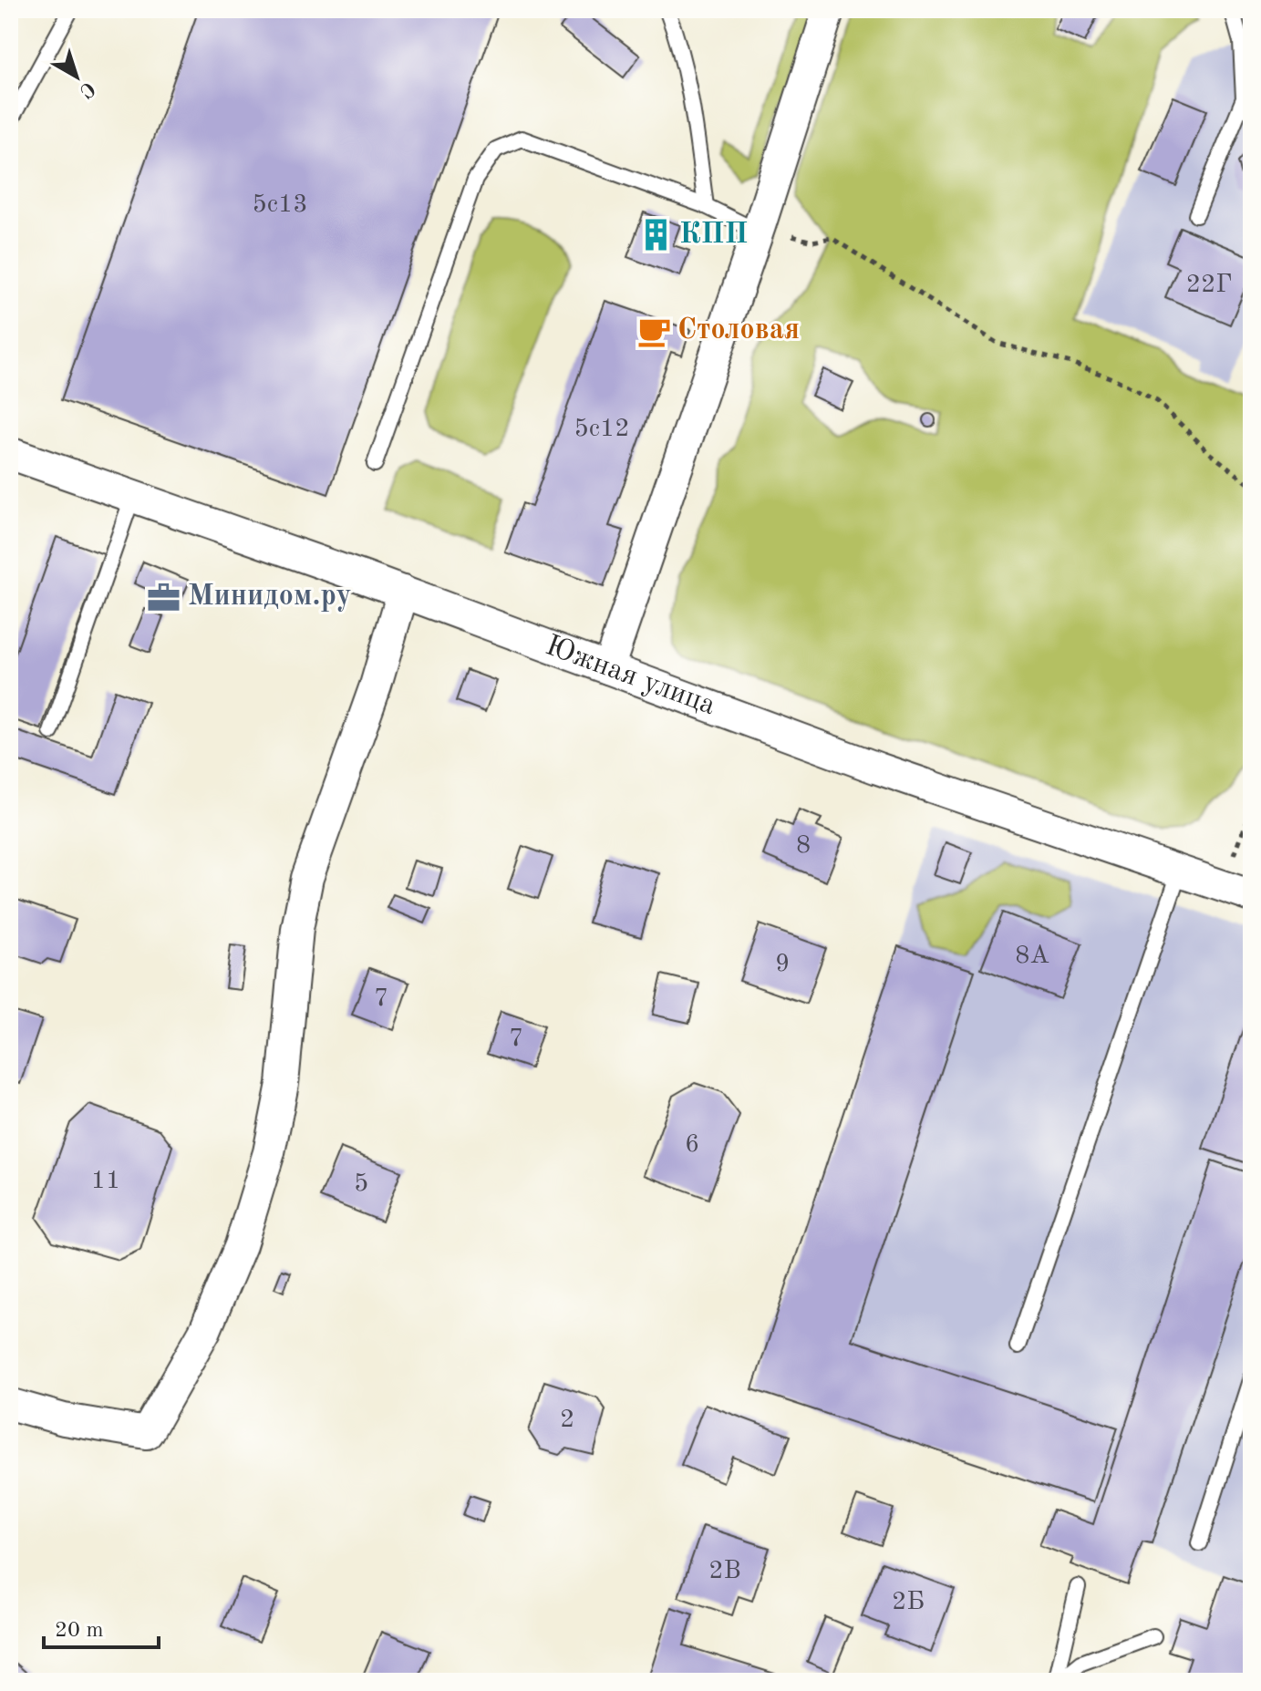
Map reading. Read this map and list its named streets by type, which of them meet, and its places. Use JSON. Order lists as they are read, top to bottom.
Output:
{
  "streets": {
    "street": ["Южная улица"]
  },
  "places": {
    "building": ["КПП"],
    "cafe": ["Столовая"],
    "office": ["Минидом.ру"]
  },
  "house_numbers": [
    "5с13",
    "22Г",
    "5с12",
    "8",
    "8А",
    "9",
    "7",
    "7",
    "6",
    "11",
    "5",
    "2",
    "2В",
    "2Б"
  ],
  "scale_bar": "20 m",
  "north": "bottom right"
}
